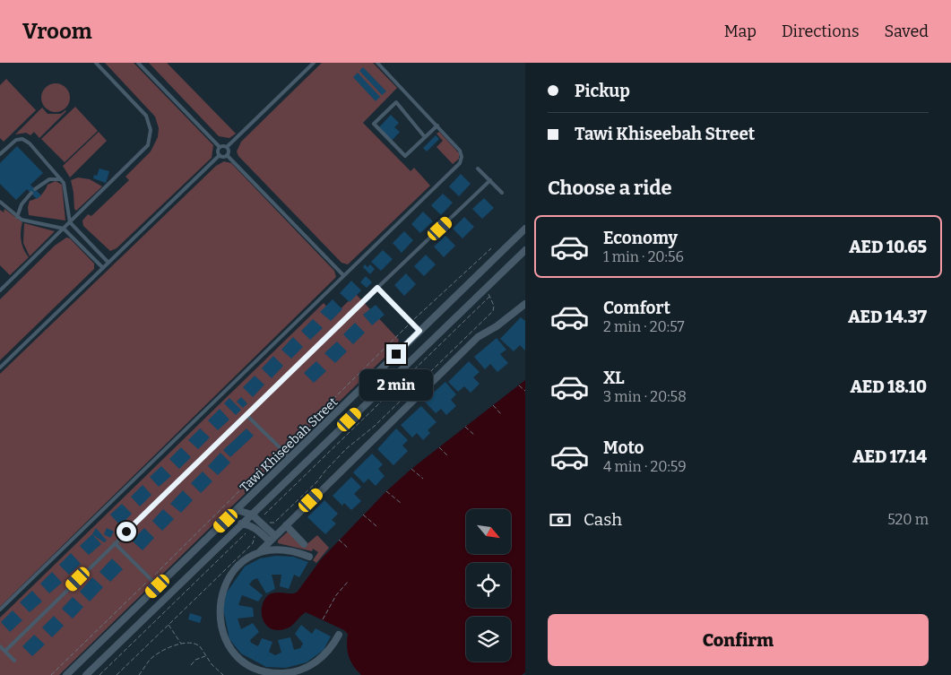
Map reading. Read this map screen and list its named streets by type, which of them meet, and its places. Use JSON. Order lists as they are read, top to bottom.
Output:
{
  "streets": {
    "street": ["Tawi Khiseebah Street"]
  },
  "north": "bottom right",
  "page": {
    "header": "Vroom",
    "nav": ["Map", "Directions", "Saved"],
    "banner": ["Pickup", "Tawi Khiseebah Street"],
    "heading": "Choose a ride",
    "list": [
      {
        "name": "Economy",
        "note": "1 min · 20:56",
        "value": "AED 10.65"
      },
      {
        "name": "Comfort",
        "note": "2 min · 20:57",
        "value": "AED 14.37"
      },
      {
        "name": "XL",
        "note": "3 min · 20:58",
        "value": "AED 18.10"
      },
      {
        "name": "Moto",
        "note": "4 min · 20:59",
        "value": "AED 17.14"
      }
    ],
    "bubble": "2 min",
    "pay": ["Cash", "520 m"],
    "buttons": "Confirm"
  }
}
